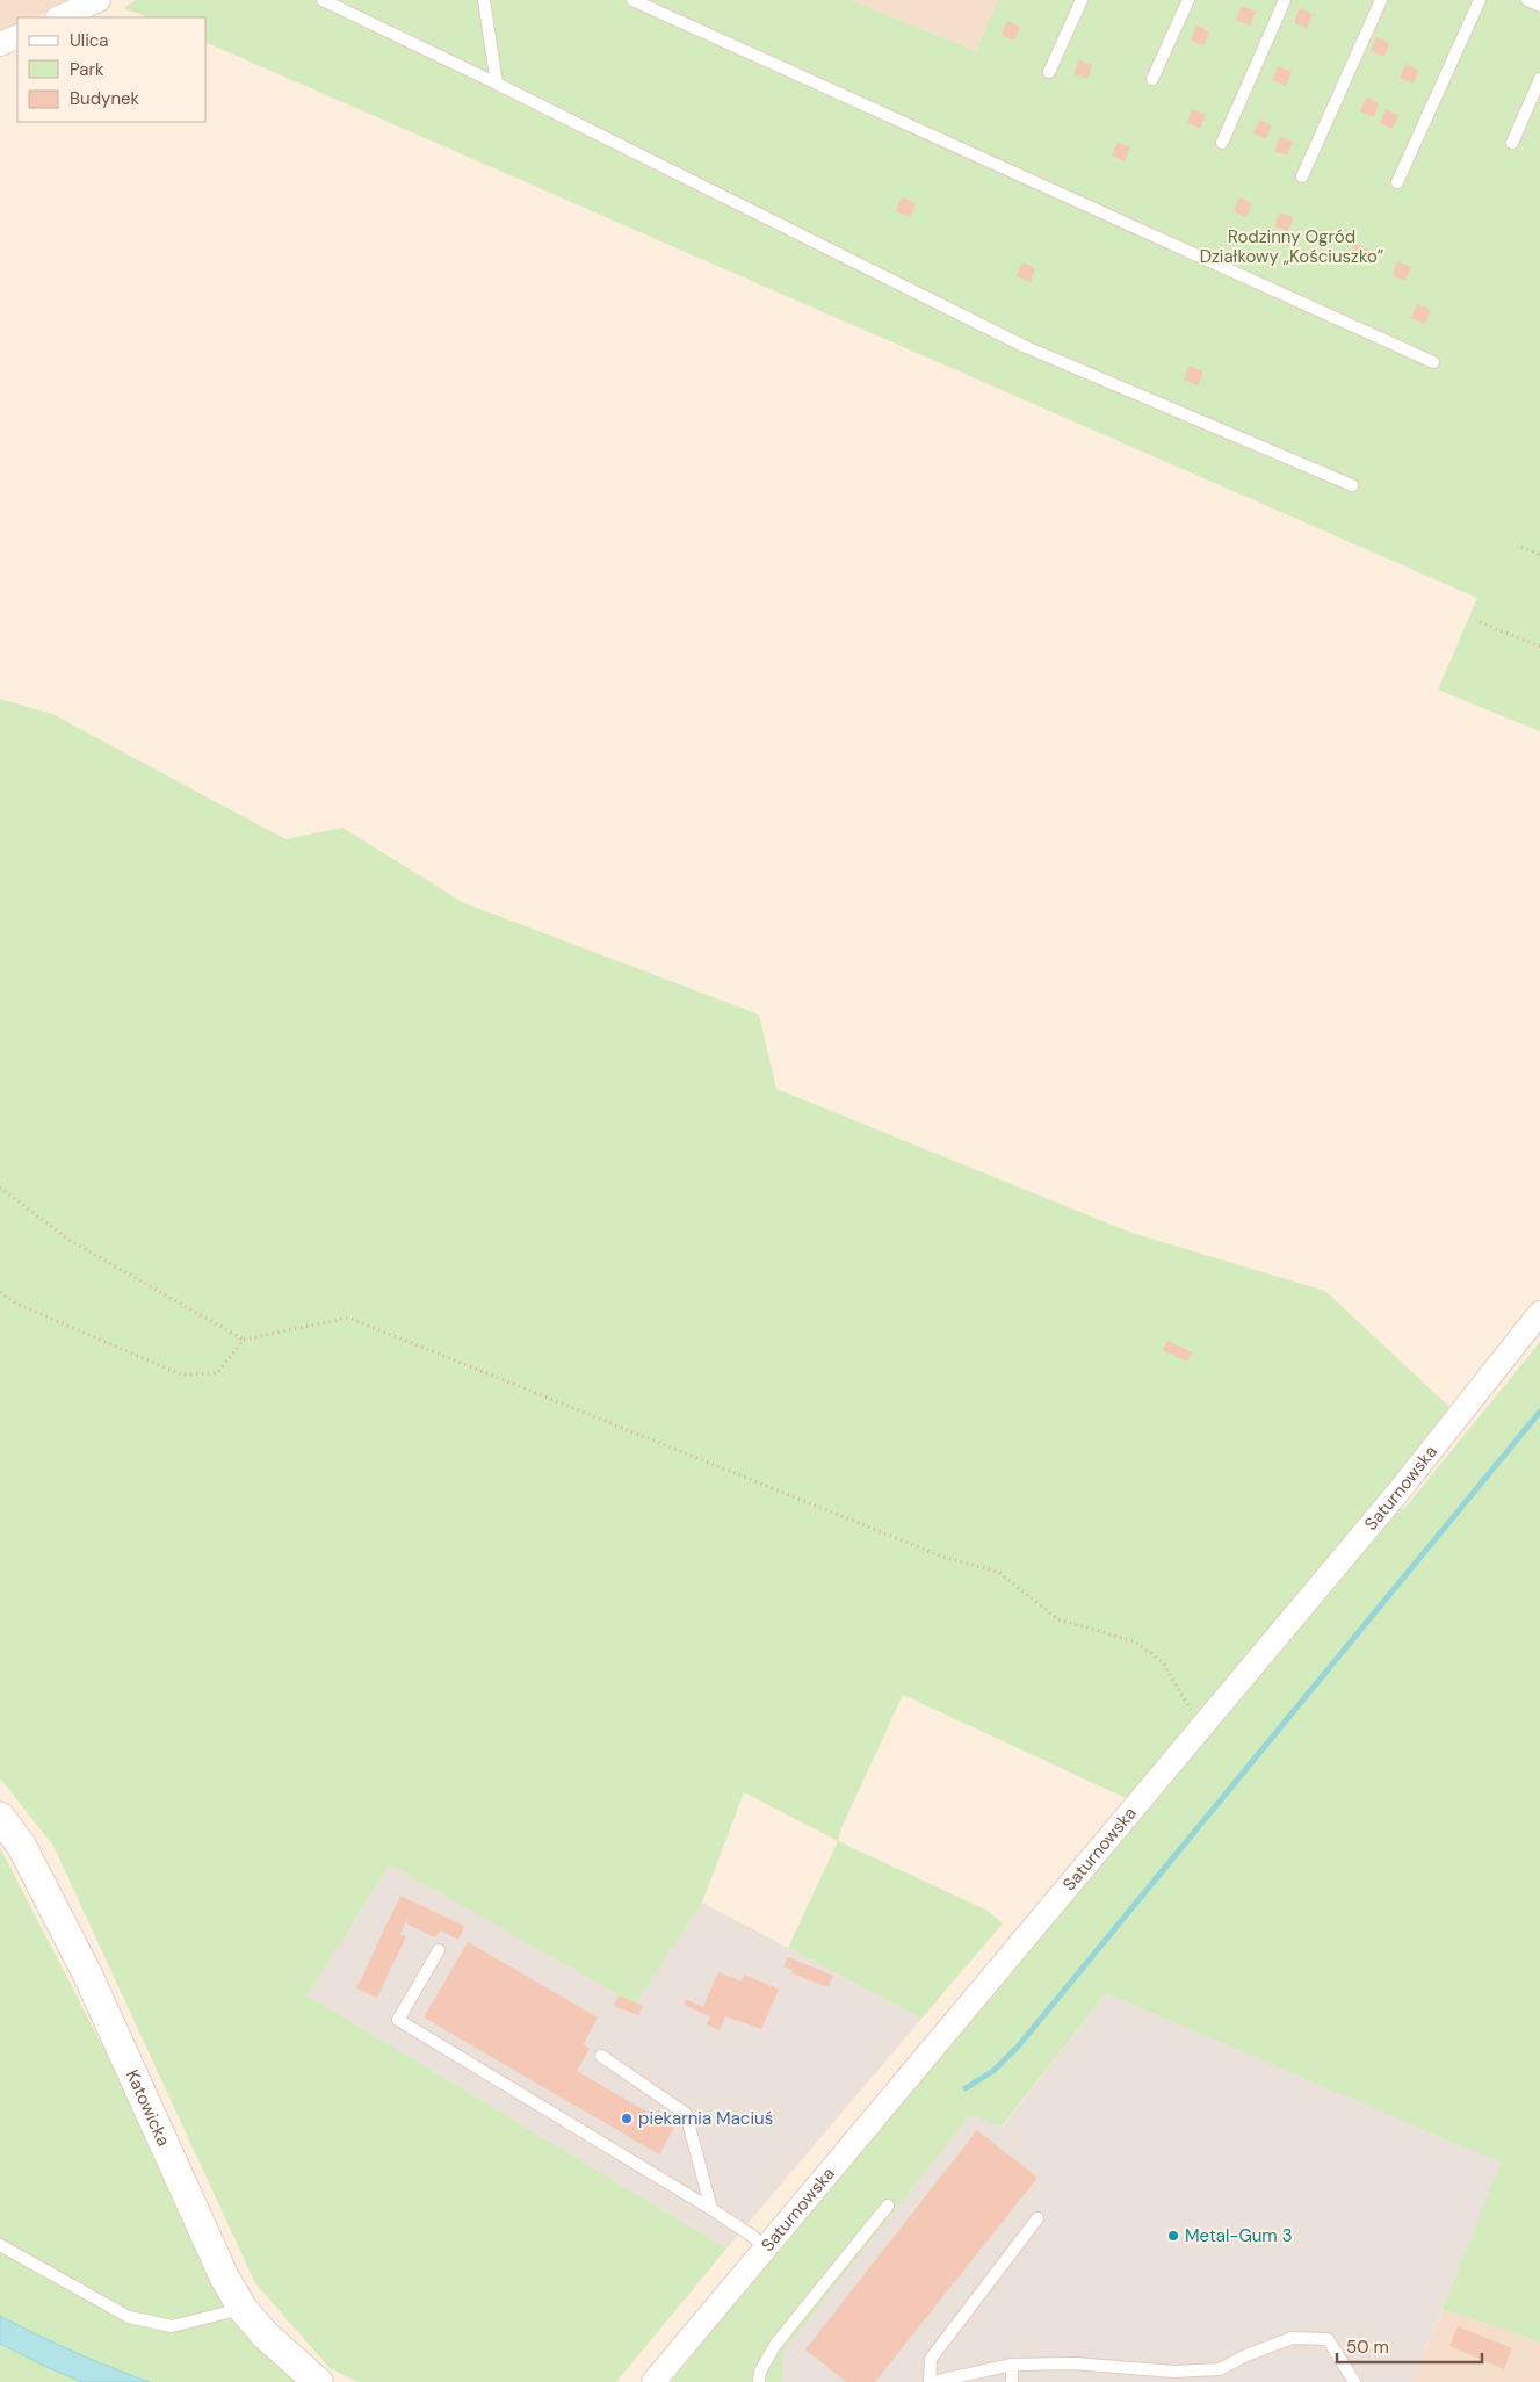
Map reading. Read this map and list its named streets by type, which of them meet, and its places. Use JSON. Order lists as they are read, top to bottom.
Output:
{
  "streets": {
    "street": ["Saturnowska", "Katowicka"]
  },
  "parks": ["Rodzinny Ogród Działkowy „Kościuszko”"],
  "places": ["piekarnia Maciuś", "Metal-Gum 3"],
  "legend": ["Ulica", "Park", "Budynek"],
  "scale_bar": "50 m"
}
